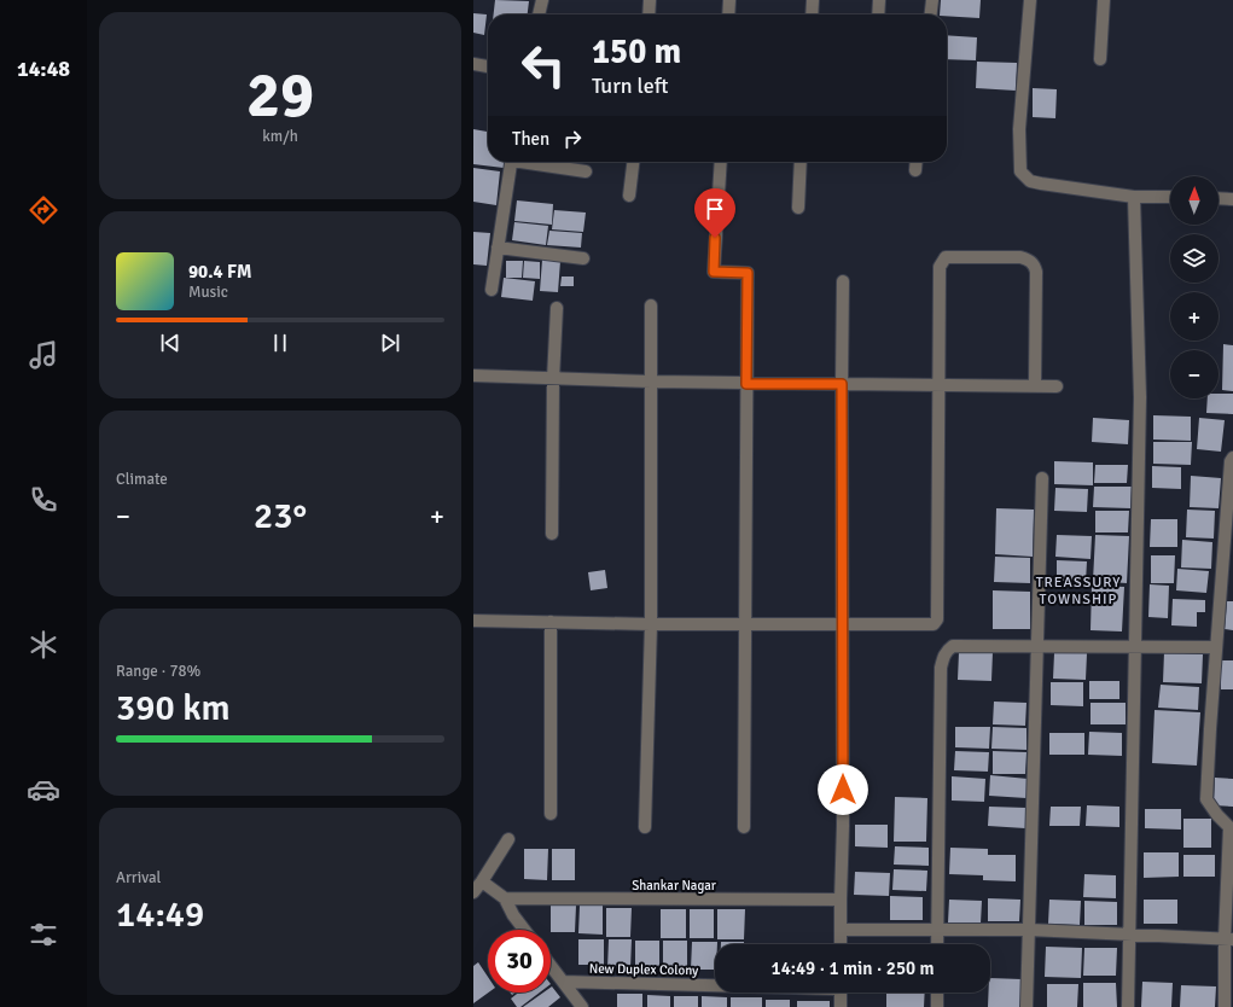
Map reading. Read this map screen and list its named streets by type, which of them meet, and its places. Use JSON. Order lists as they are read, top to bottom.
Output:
{
  "streets": {
    "street": ["Shankar Nagar", "New Duplex Colony"]
  },
  "districts": ["TREASSURY TOWNSHIP"],
  "north": "top",
  "page": {
    "tabs": "14:48",
    "tile": [
      ["29", "km/h"],
      "Climate",
      ["Range · 78%", "390 km"],
      ["Arrival", "14:49"]
    ],
    "turn": ["150 m", "Turn left"],
    "then": "Then",
    "map_buttons": ["+", "−"],
    "song": ["90.4 FM", "Music"],
    "heat": ["−", "23°", "+"],
    "limit": "30",
    "trip": "14:49 · 1 min · 250 m"
  }
}
